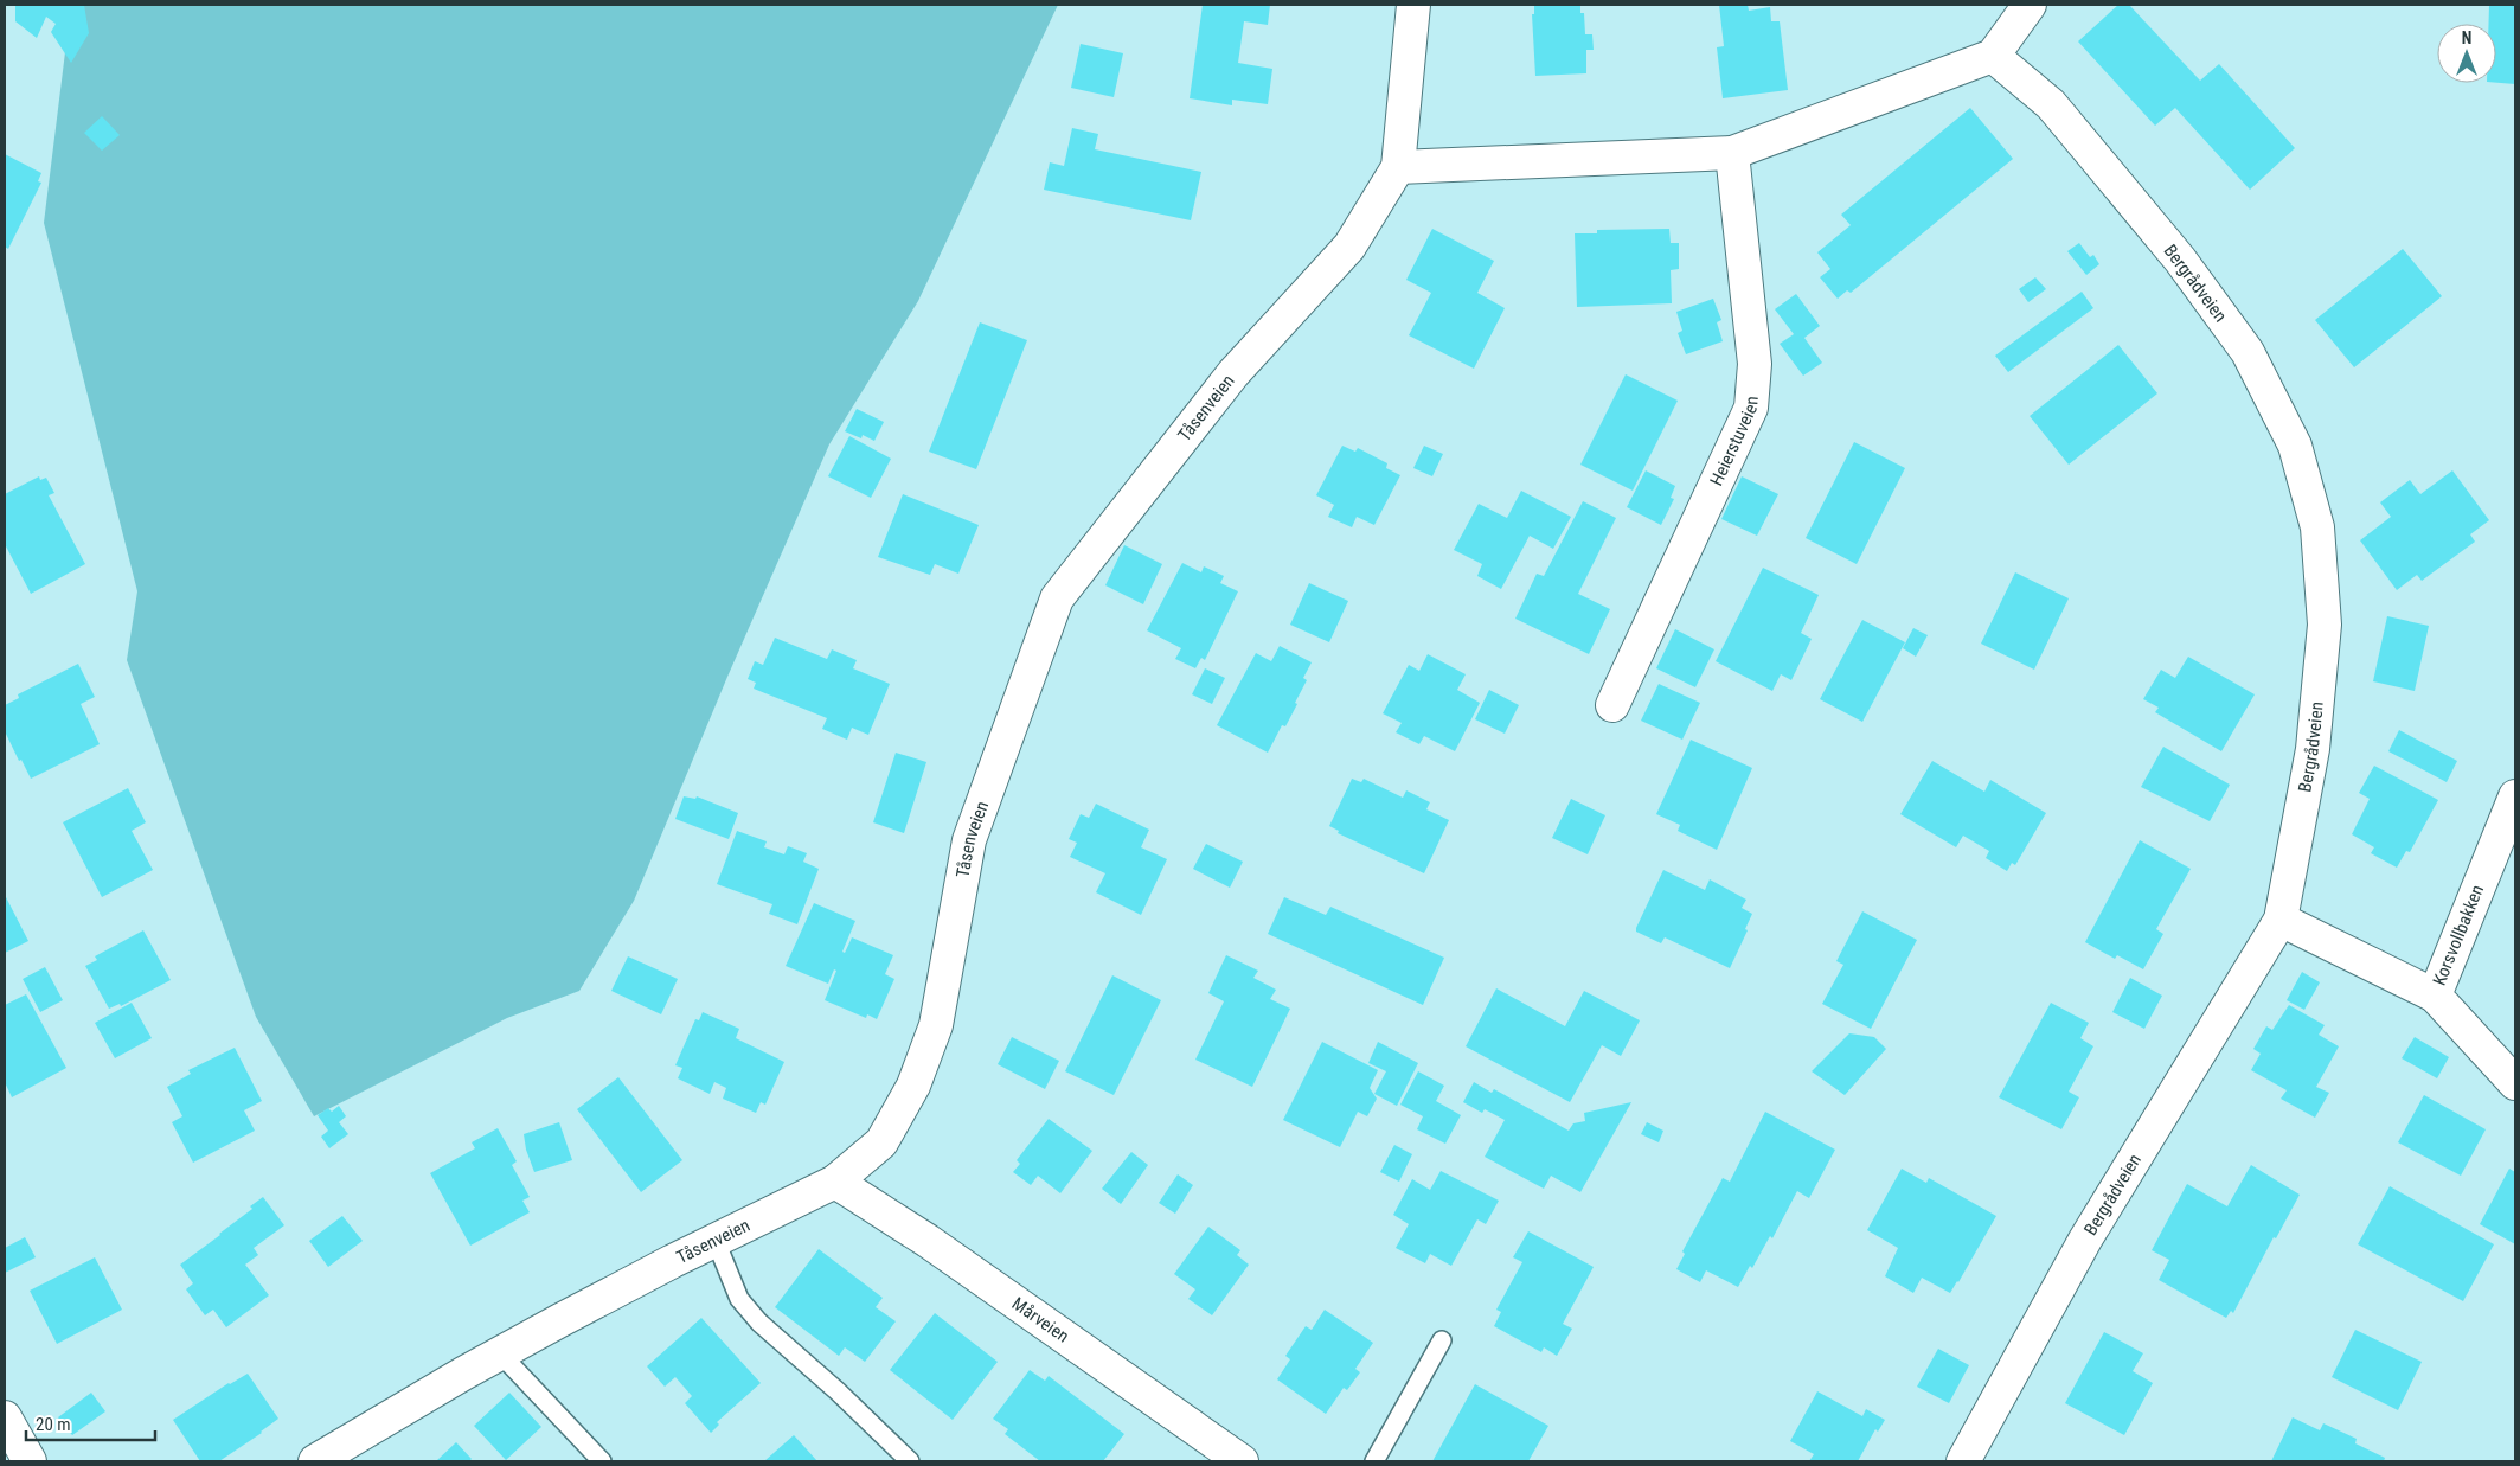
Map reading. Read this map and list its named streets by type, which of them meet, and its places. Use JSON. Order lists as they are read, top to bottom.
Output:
{
  "streets": {
    "street": [
      "Bergrådveien",
      "Tåsenveien",
      "Heierstuveien",
      "Korsvollbakken",
      "Mårveien"
    ]
  },
  "crossings": [
    ["Tåsenveien", "Mårveien"]
  ],
  "scale_bar": "20 m",
  "north": "top"
}
